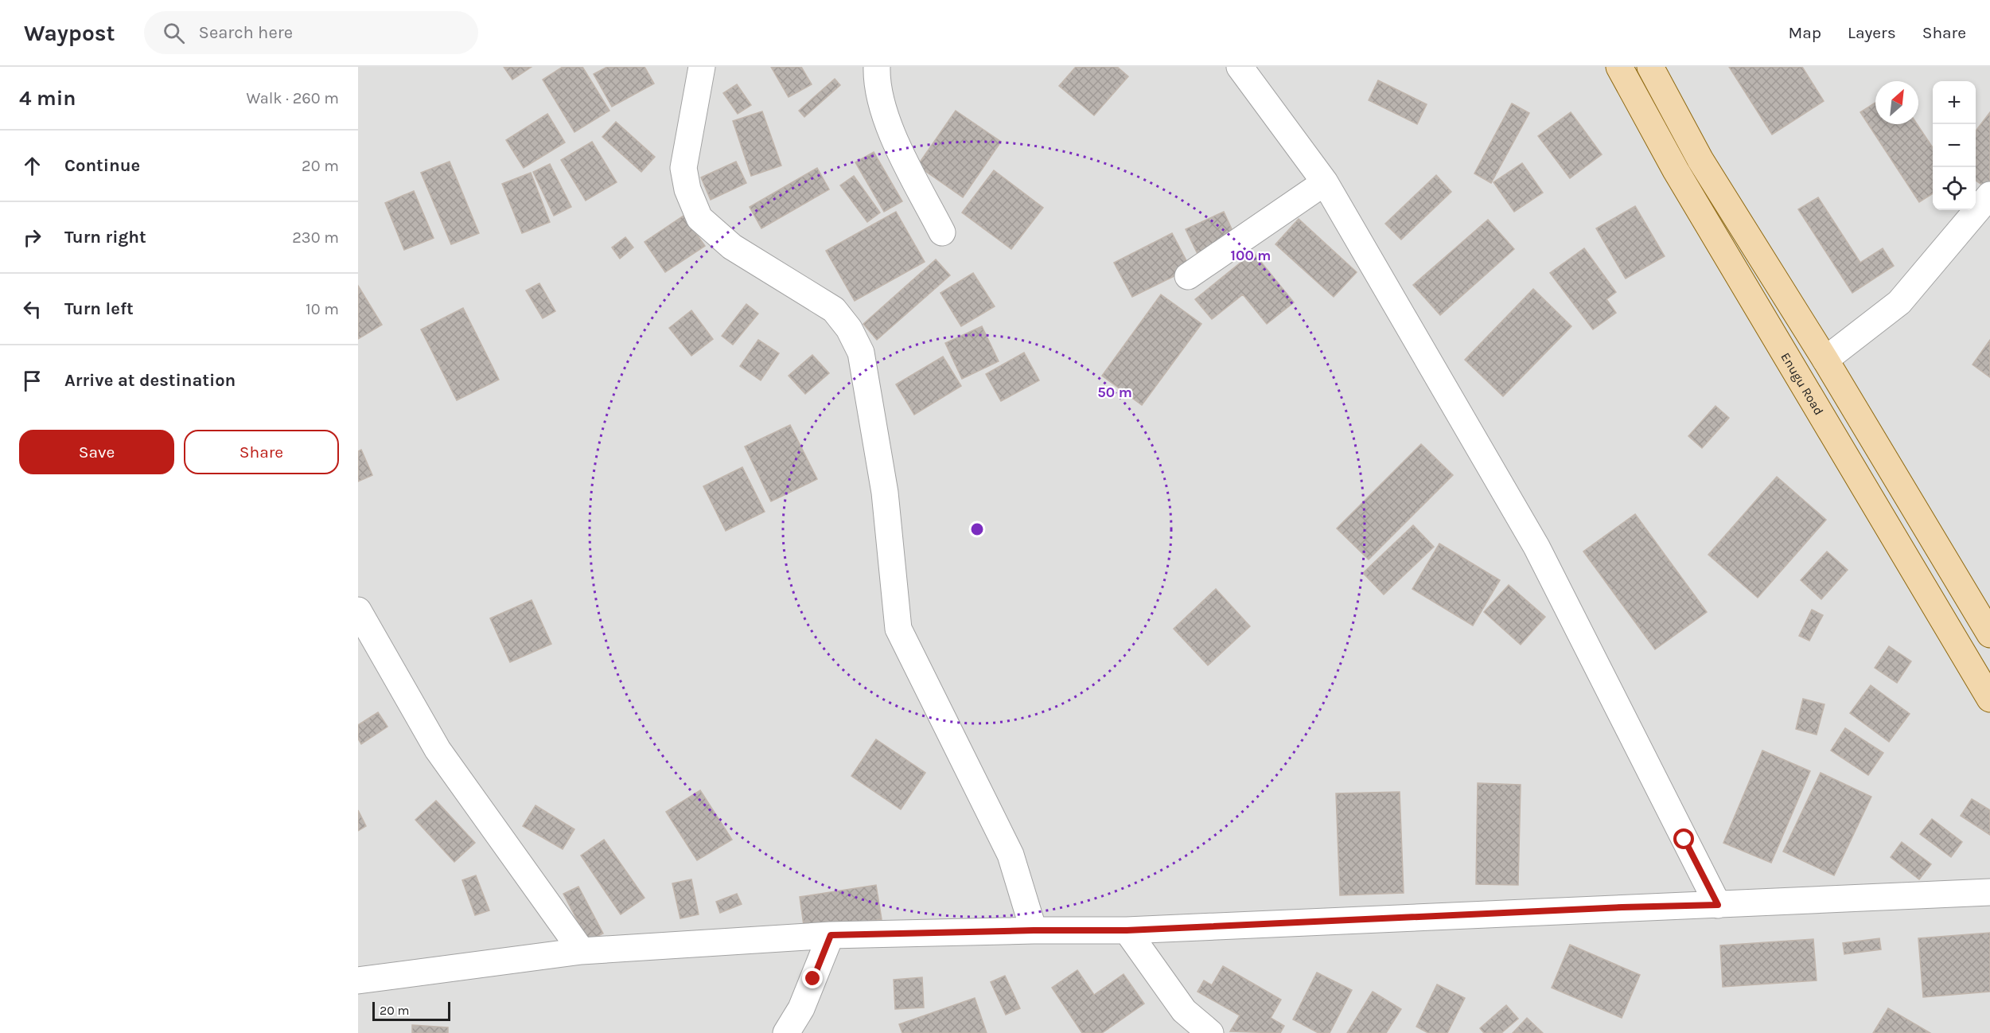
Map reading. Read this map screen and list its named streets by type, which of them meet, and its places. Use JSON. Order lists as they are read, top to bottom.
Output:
{
  "streets": {
    "main road": ["Enugu Road"]
  },
  "scale_bar": "20 m",
  "north": "top right",
  "page": {
    "header": "Waypost",
    "search": "Search here",
    "nav": ["Map", "Layers", "Share"],
    "heading": ["4 min", "Walk · 260 m"],
    "map_buttons": ["+", "−"],
    "list": [
      ["Continue", "20 m"],
      ["Turn right", "230 m"],
      ["Turn left", "10 m"],
      "Arrive at destination"
    ],
    "buttons": ["Save", "Share"],
    "scale": "20 m"
  },
  "rings": ["100 m", "50 m"]
}
